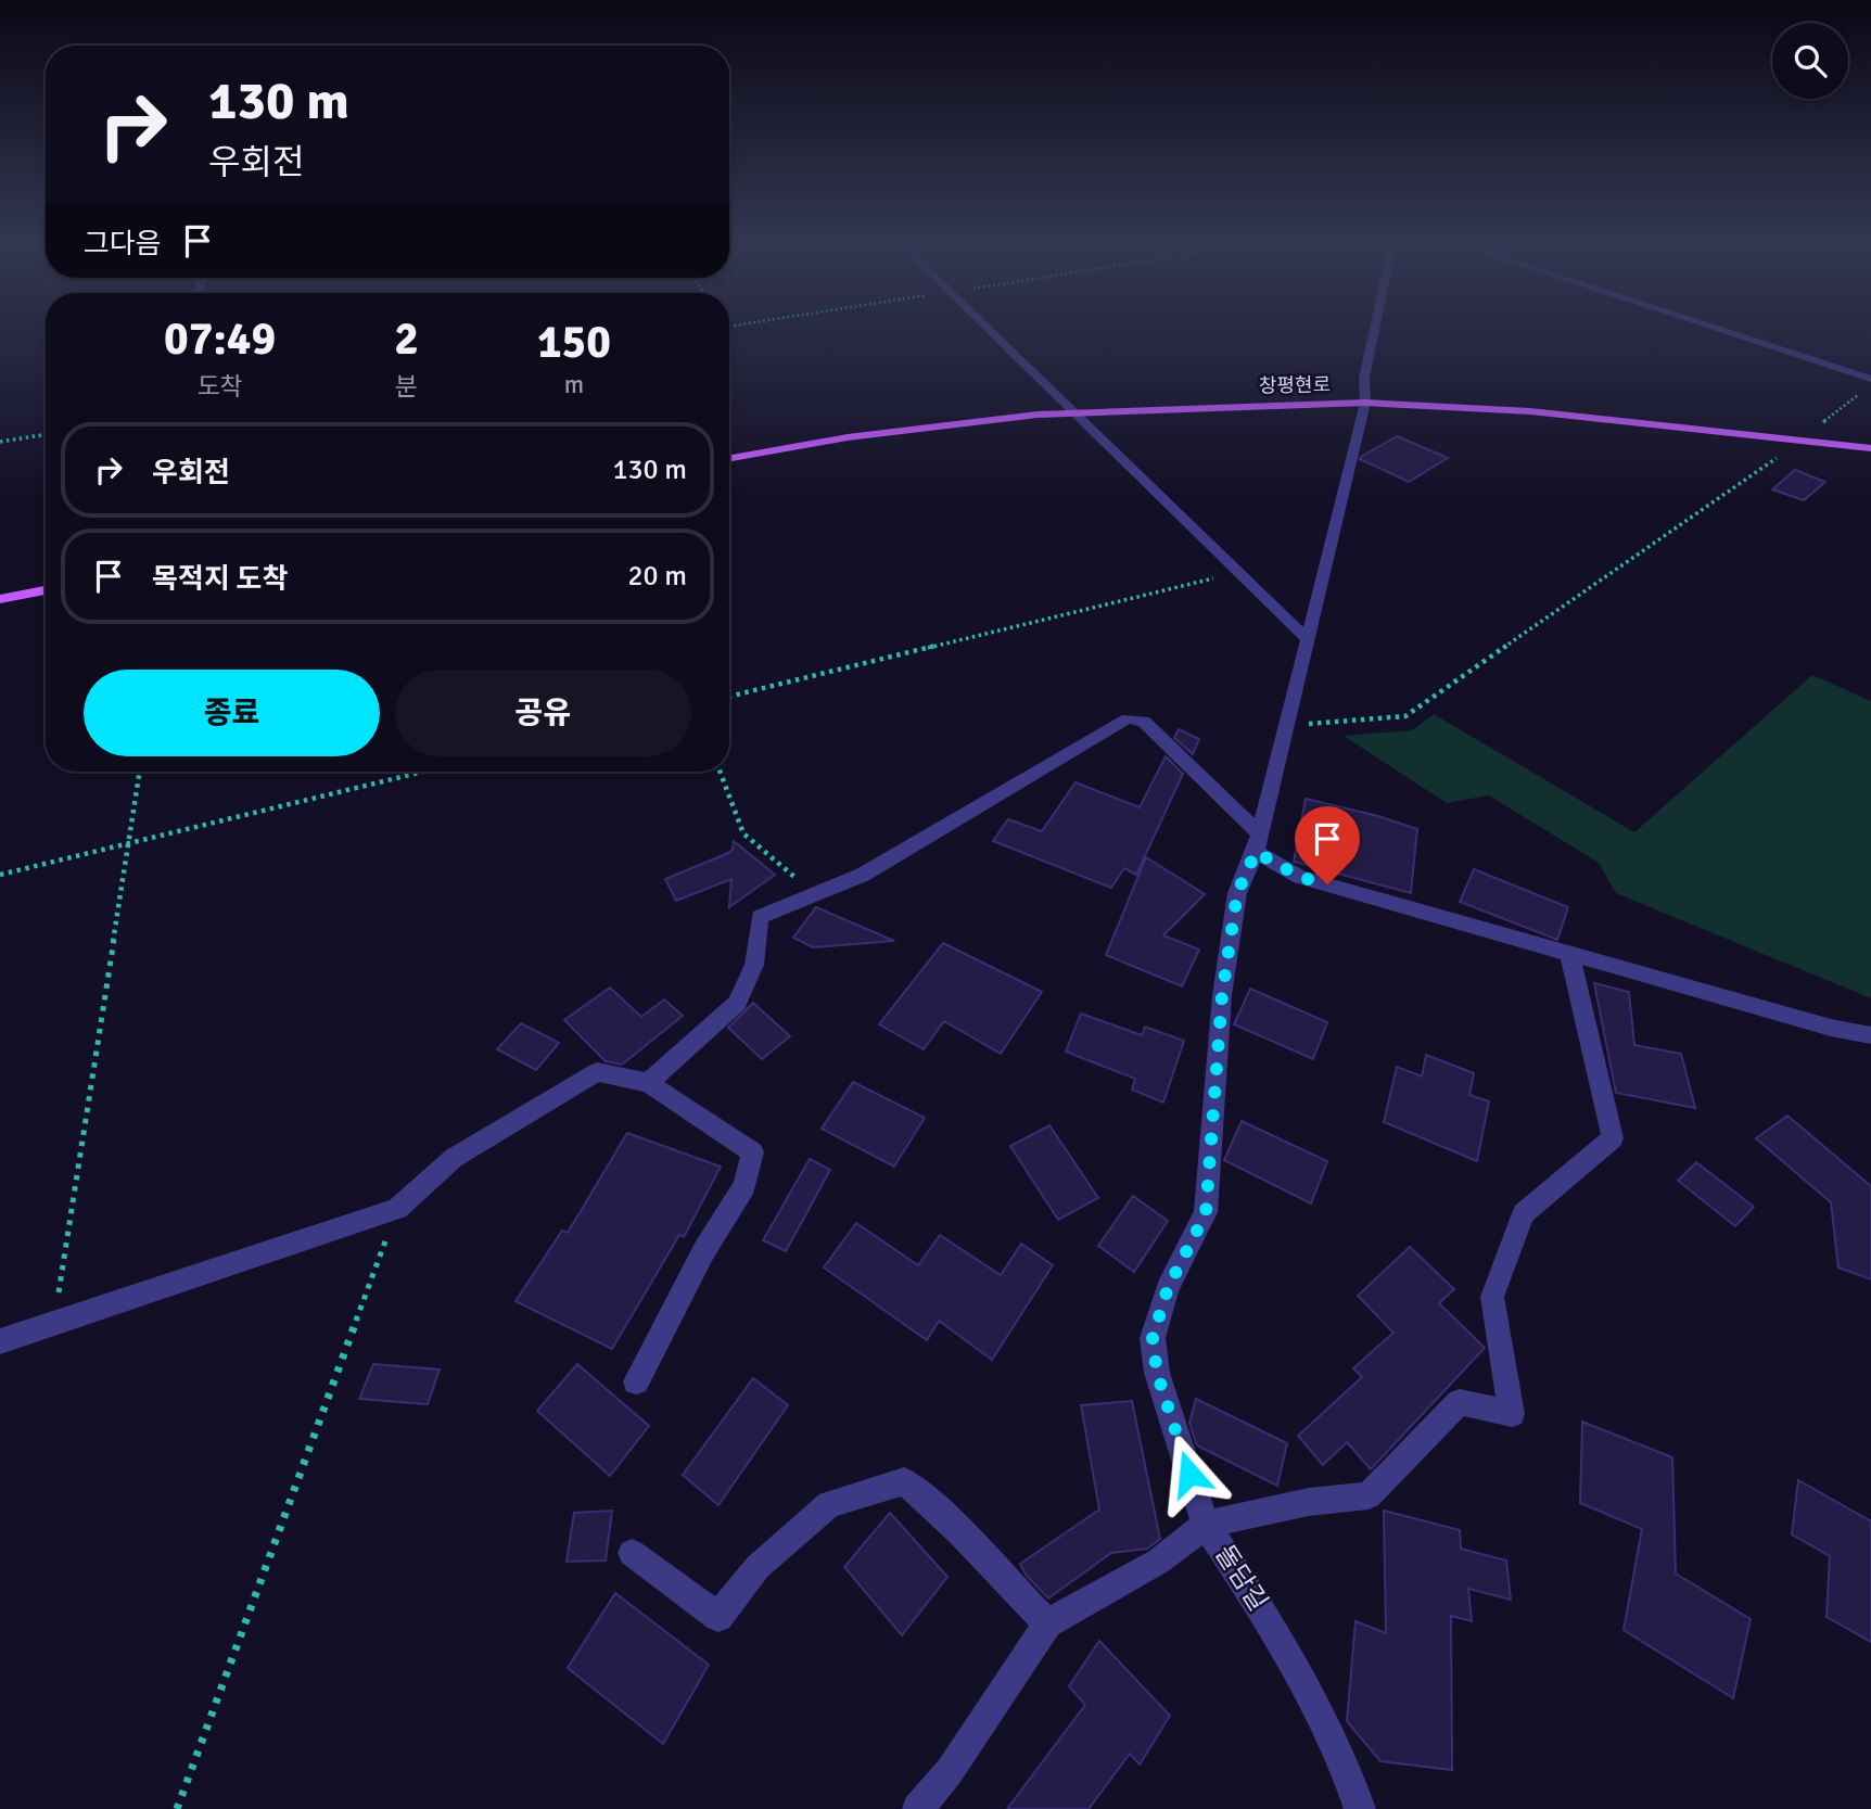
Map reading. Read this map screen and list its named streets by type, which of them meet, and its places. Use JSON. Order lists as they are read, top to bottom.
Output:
{
  "streets": {
    "main road": ["창평현로"],
    "street": ["돌담길"]
  },
  "crossings": [
    ["창평현로", "돌담길"]
  ],
  "page": {
    "turn": ["130 m", "우회전"],
    "then": "그다음",
    "eta": [
      "07:49",
      "도착",
      "2",
      "분",
      "150",
      "m"
    ],
    "list": [
      {
        "name": "우회전",
        "value": "130 m"
      },
      {
        "name": "목적지 도착",
        "value": "20 m"
      }
    ],
    "buttons": ["종료", "공유"]
  }
}
